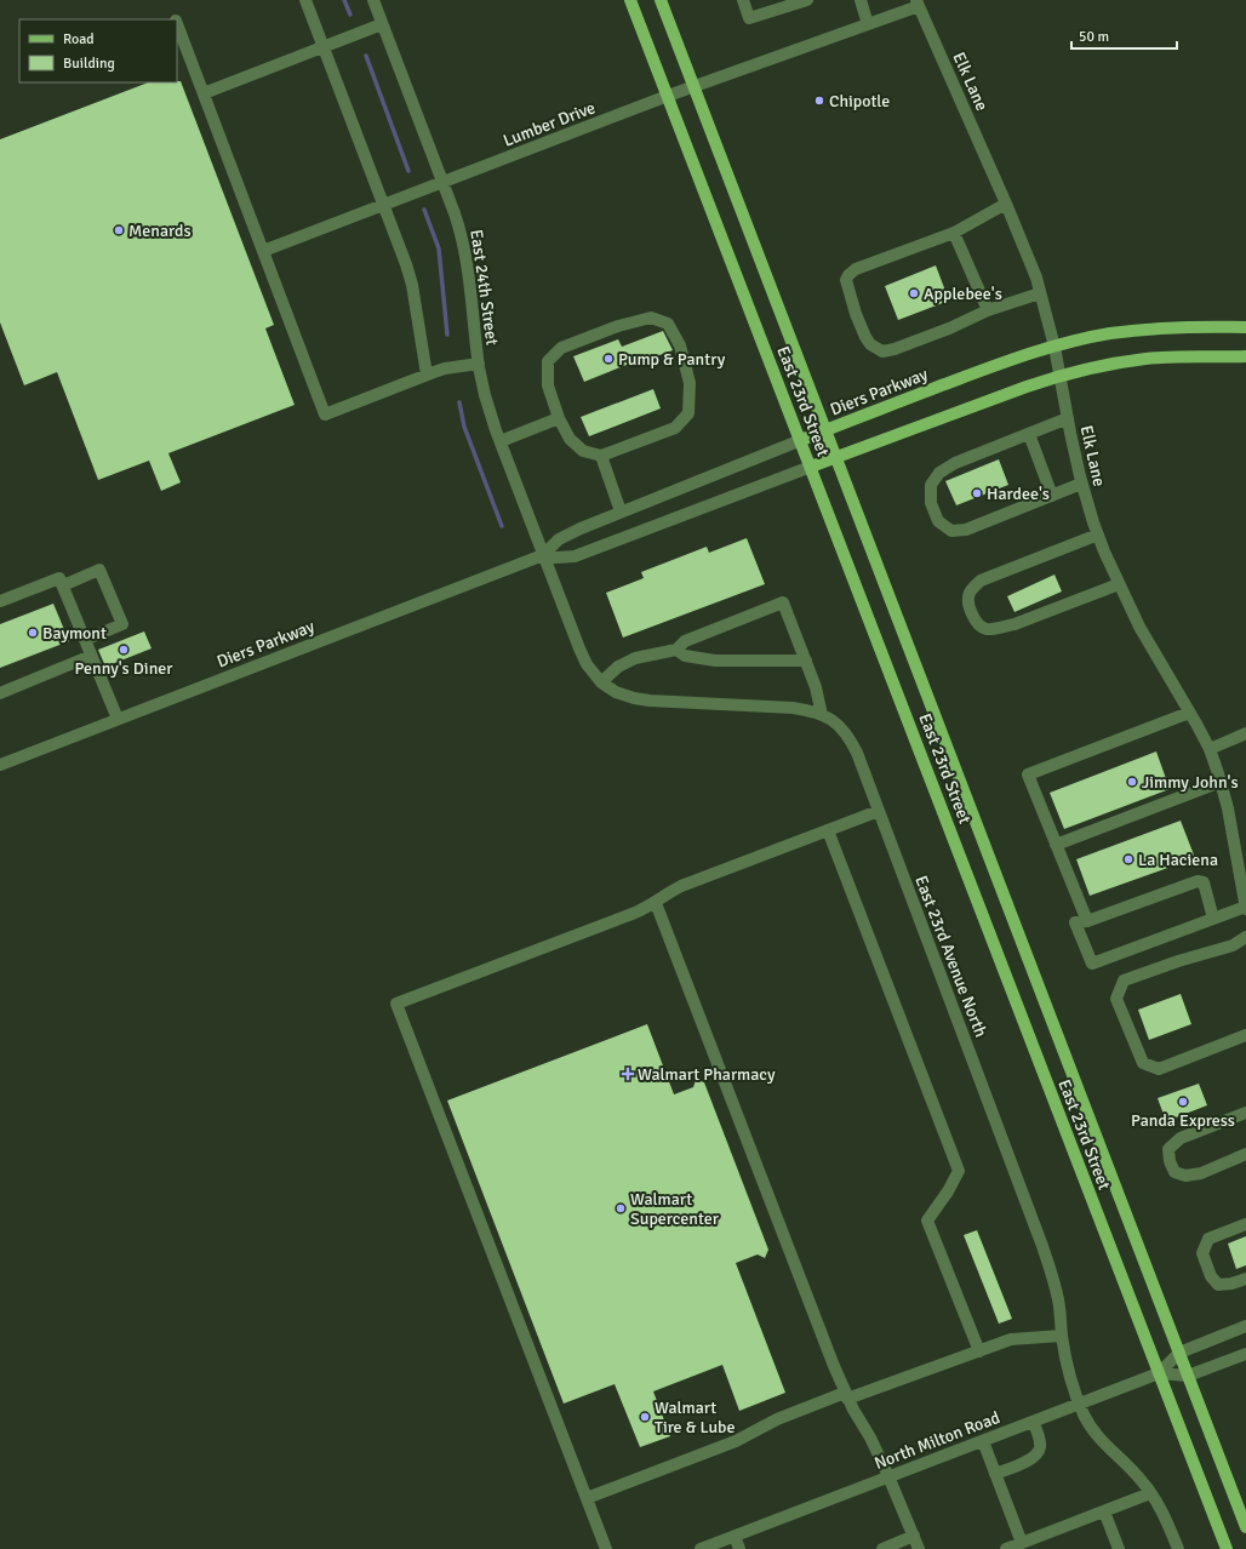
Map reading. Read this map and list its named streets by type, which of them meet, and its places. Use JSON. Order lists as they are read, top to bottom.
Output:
{
  "streets": {
    "main road": ["Diers Parkway", "East 23rd Street"],
    "street": [
      "Elk Lane",
      "Lumber Drive",
      "East 24th Street",
      "East 23rd Avenue North",
      "North Milton Road"
    ]
  },
  "crossings": [
    ["Elk Lane", "Lumber Drive"],
    ["Elk Lane", "Diers Parkway"],
    ["Lumber Drive", "East 24th Street"],
    ["Lumber Drive", "East 23rd Street"],
    ["East 24th Street", "Diers Parkway"],
    ["East 24th Street", "East 23rd Avenue North"],
    ["Diers Parkway", "East 23rd Street"],
    ["Diers Parkway", "East 23rd Avenue North"],
    ["East 23rd Street", "North Milton Road"],
    ["East 23rd Avenue North", "North Milton Road"]
  ],
  "places": {
    "other": [
      "Chipotle",
      "Menards",
      "Applebee's",
      "Pump & Pantry",
      "Hardee's",
      "Baymont",
      "Penny's Diner",
      "Jimmy John's",
      "La Haciena",
      "Panda Express",
      "Walmart Supercenter",
      "Walmart Tire & Lube"
    ],
    "health": ["Walmart Pharmacy"]
  },
  "legend": ["Road", "Building"],
  "scale_bar": "50 m"
}
